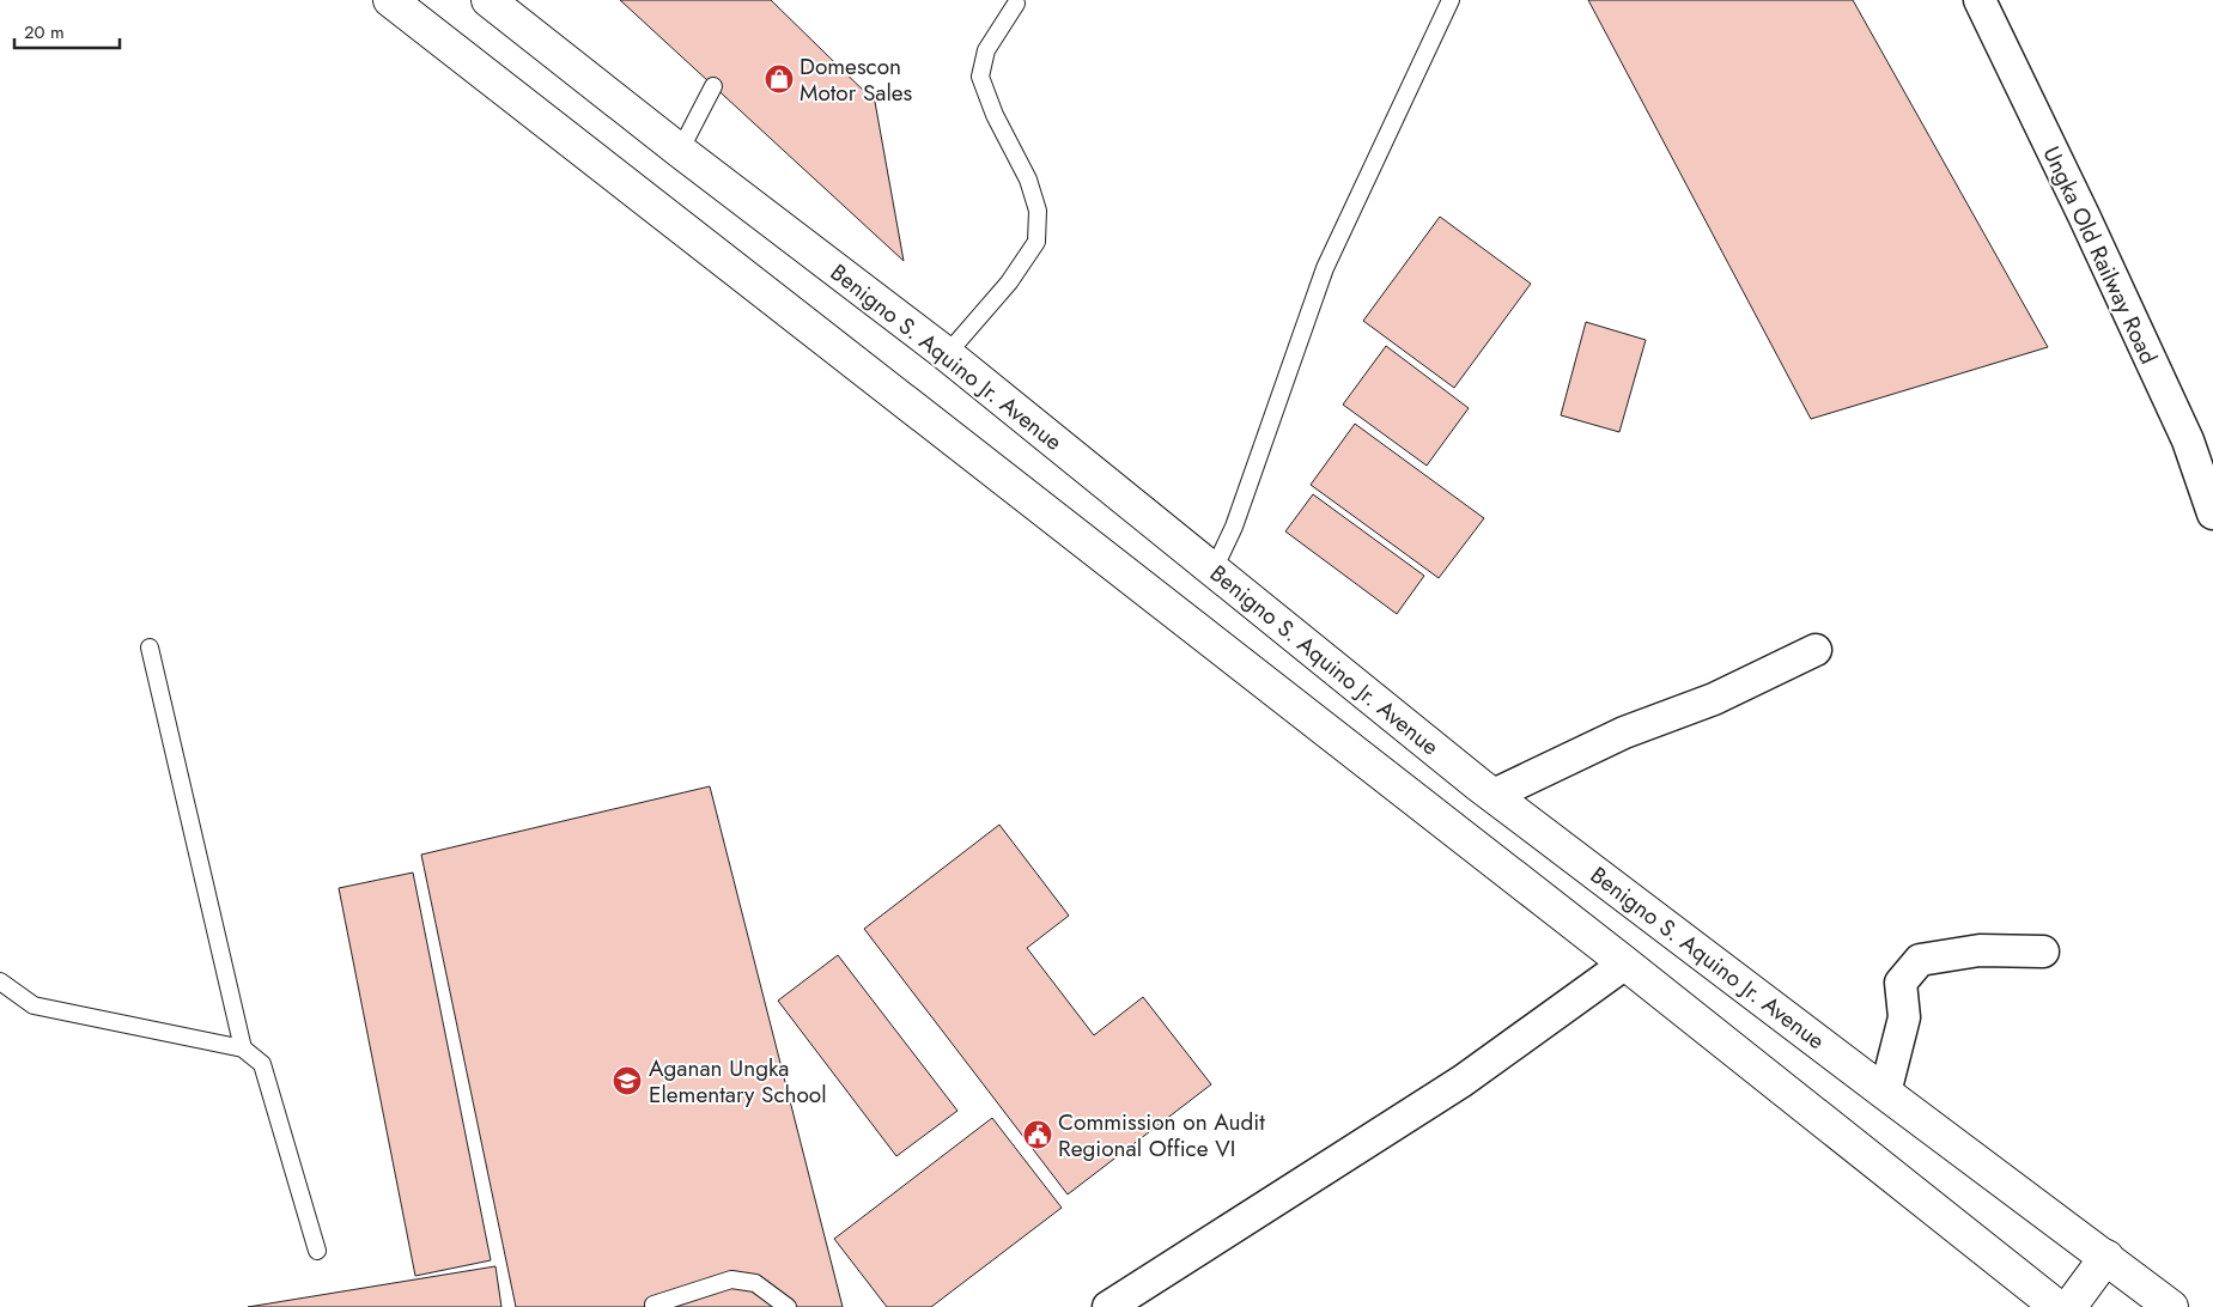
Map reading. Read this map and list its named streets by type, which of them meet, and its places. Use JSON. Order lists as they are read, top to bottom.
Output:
{
  "streets": {
    "main road": ["Benigno S. Aquino Jr. Avenue"],
    "street": ["Ungka Old Railway Road"]
  },
  "places": {
    "shop": ["Domescon Motor Sales"],
    "school or university": ["Aganan Ungka Elementary School"],
    "public building": ["Commission on Audit Regional Office VI"]
  },
  "scale_bar": "20 m"
}
